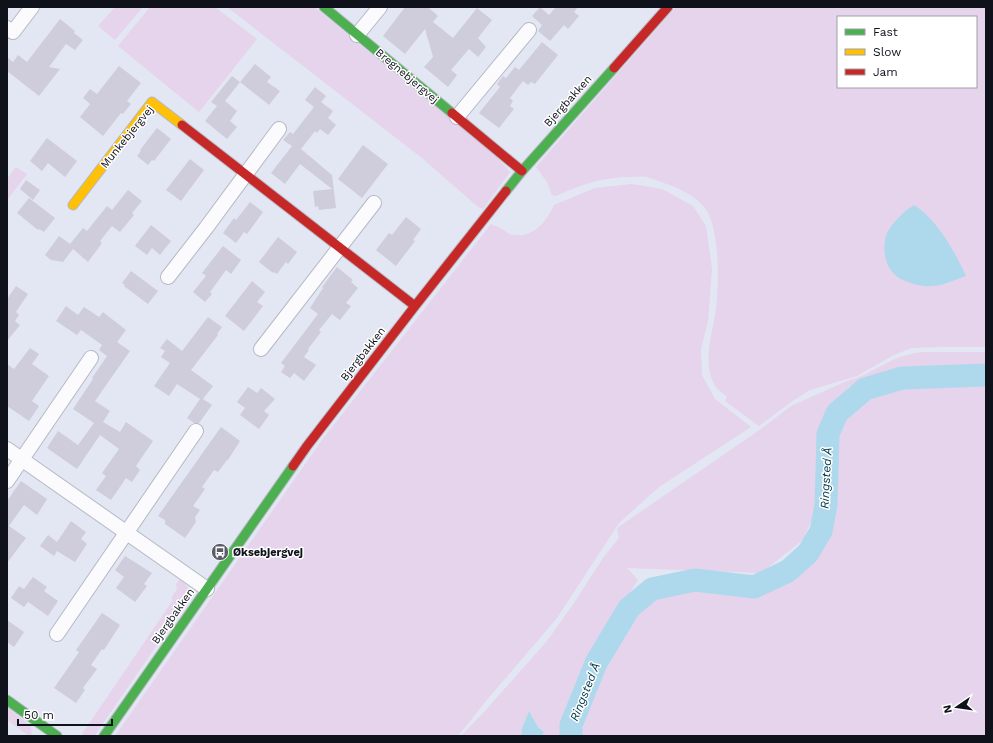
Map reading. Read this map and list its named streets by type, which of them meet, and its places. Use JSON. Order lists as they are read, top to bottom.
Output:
{
  "streets": {
    "street": ["Bregnebjergvej", "Bjergbakken", "Munkebjergvej"]
  },
  "crossings": [
    ["Bregnebjergvej", "Bjergbakken"],
    ["Bjergbakken", "Munkebjergvej"]
  ],
  "water": ["Ringsted Å"],
  "places": {
    "bus stop": ["Øksebjergvej"]
  },
  "legend": ["Fast", "Slow", "Jam"],
  "scale_bar": "50 m",
  "north": "left"
}
